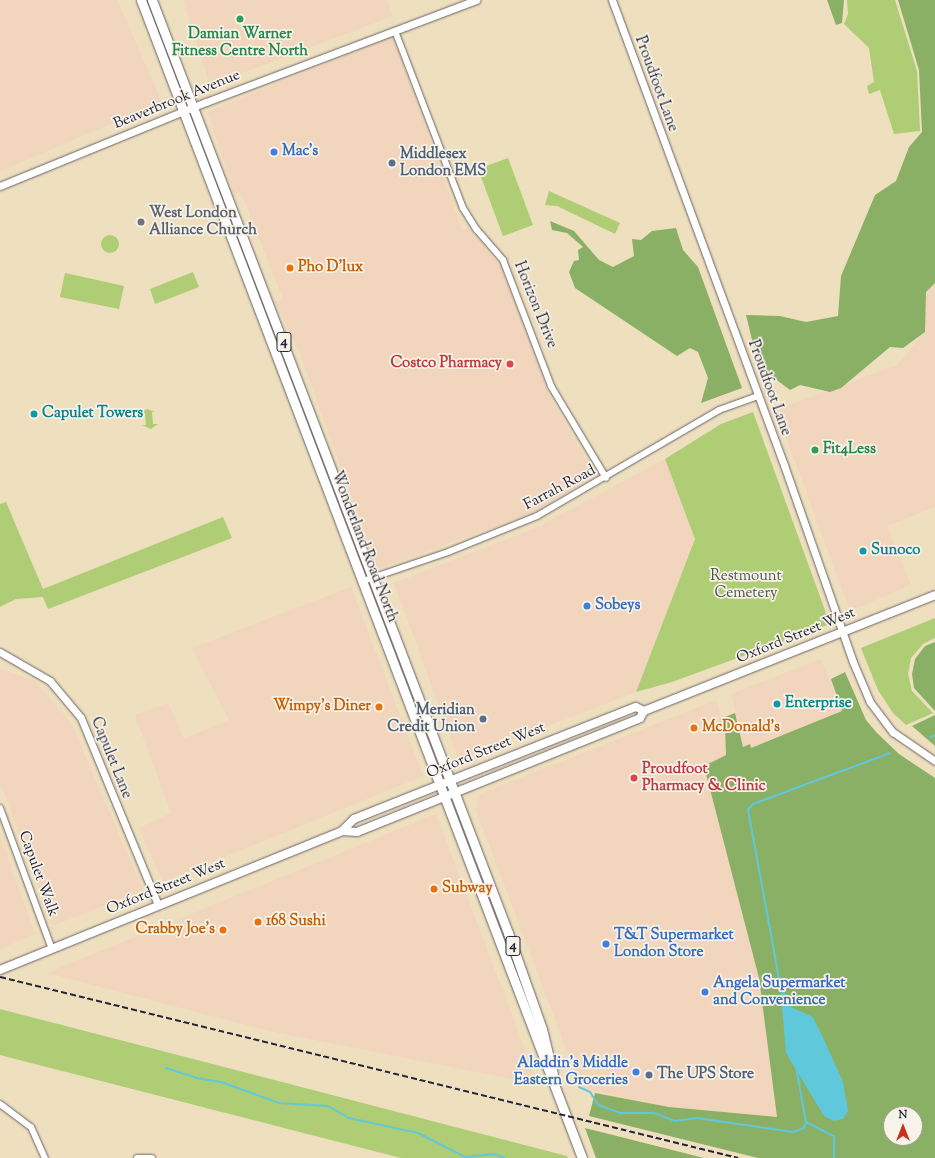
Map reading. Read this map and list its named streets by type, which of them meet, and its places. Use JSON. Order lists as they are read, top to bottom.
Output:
{
  "streets": {
    "main road": ["4", "Wonderland Road North", "Oxford Street West"],
    "street": [
      "Proudfoot Lane",
      "Beaverbrook Avenue",
      "Horizon Drive",
      "Farrah Road",
      "Capulet Lane",
      "Capulet Walk"
    ]
  },
  "crossings": [
    ["Proudfoot Lane", "Farrah Road"],
    ["Proudfoot Lane", "Oxford Street West"],
    ["Beaverbrook Avenue", "Horizon Drive"],
    ["Beaverbrook Avenue", "Wonderland Road North"],
    ["Horizon Drive", "Farrah Road"],
    ["Farrah Road", "Wonderland Road North"],
    ["Wonderland Road North", "Oxford Street West"],
    ["Oxford Street West", "Capulet Lane"],
    ["Oxford Street West", "Capulet Walk"]
  ],
  "parks": ["Restmount Cemetery"],
  "places": [
    "Damian Warner Fitness Centre North",
    "Mac's",
    "Middlesex London EMS",
    "West London Alliance Church",
    "Pho D'lux",
    "Costco Pharmacy",
    "Capulet Towers",
    "Fit4Less",
    "Sunoco",
    "Sobeys",
    "Enterprise",
    "Wimpy's Diner",
    "Meridian Credit Union",
    "McDonald's",
    "Proudfoot Pharmacy & Clinic",
    "Subway",
    "168 Sushi",
    "Crabby Joe's",
    "T&T Supermarket London Store",
    "Angela Supermarket and Convenience",
    "Aladdin's Middle Eastern Groceries",
    "The UPS Store"
  ],
  "north": "top"
}
